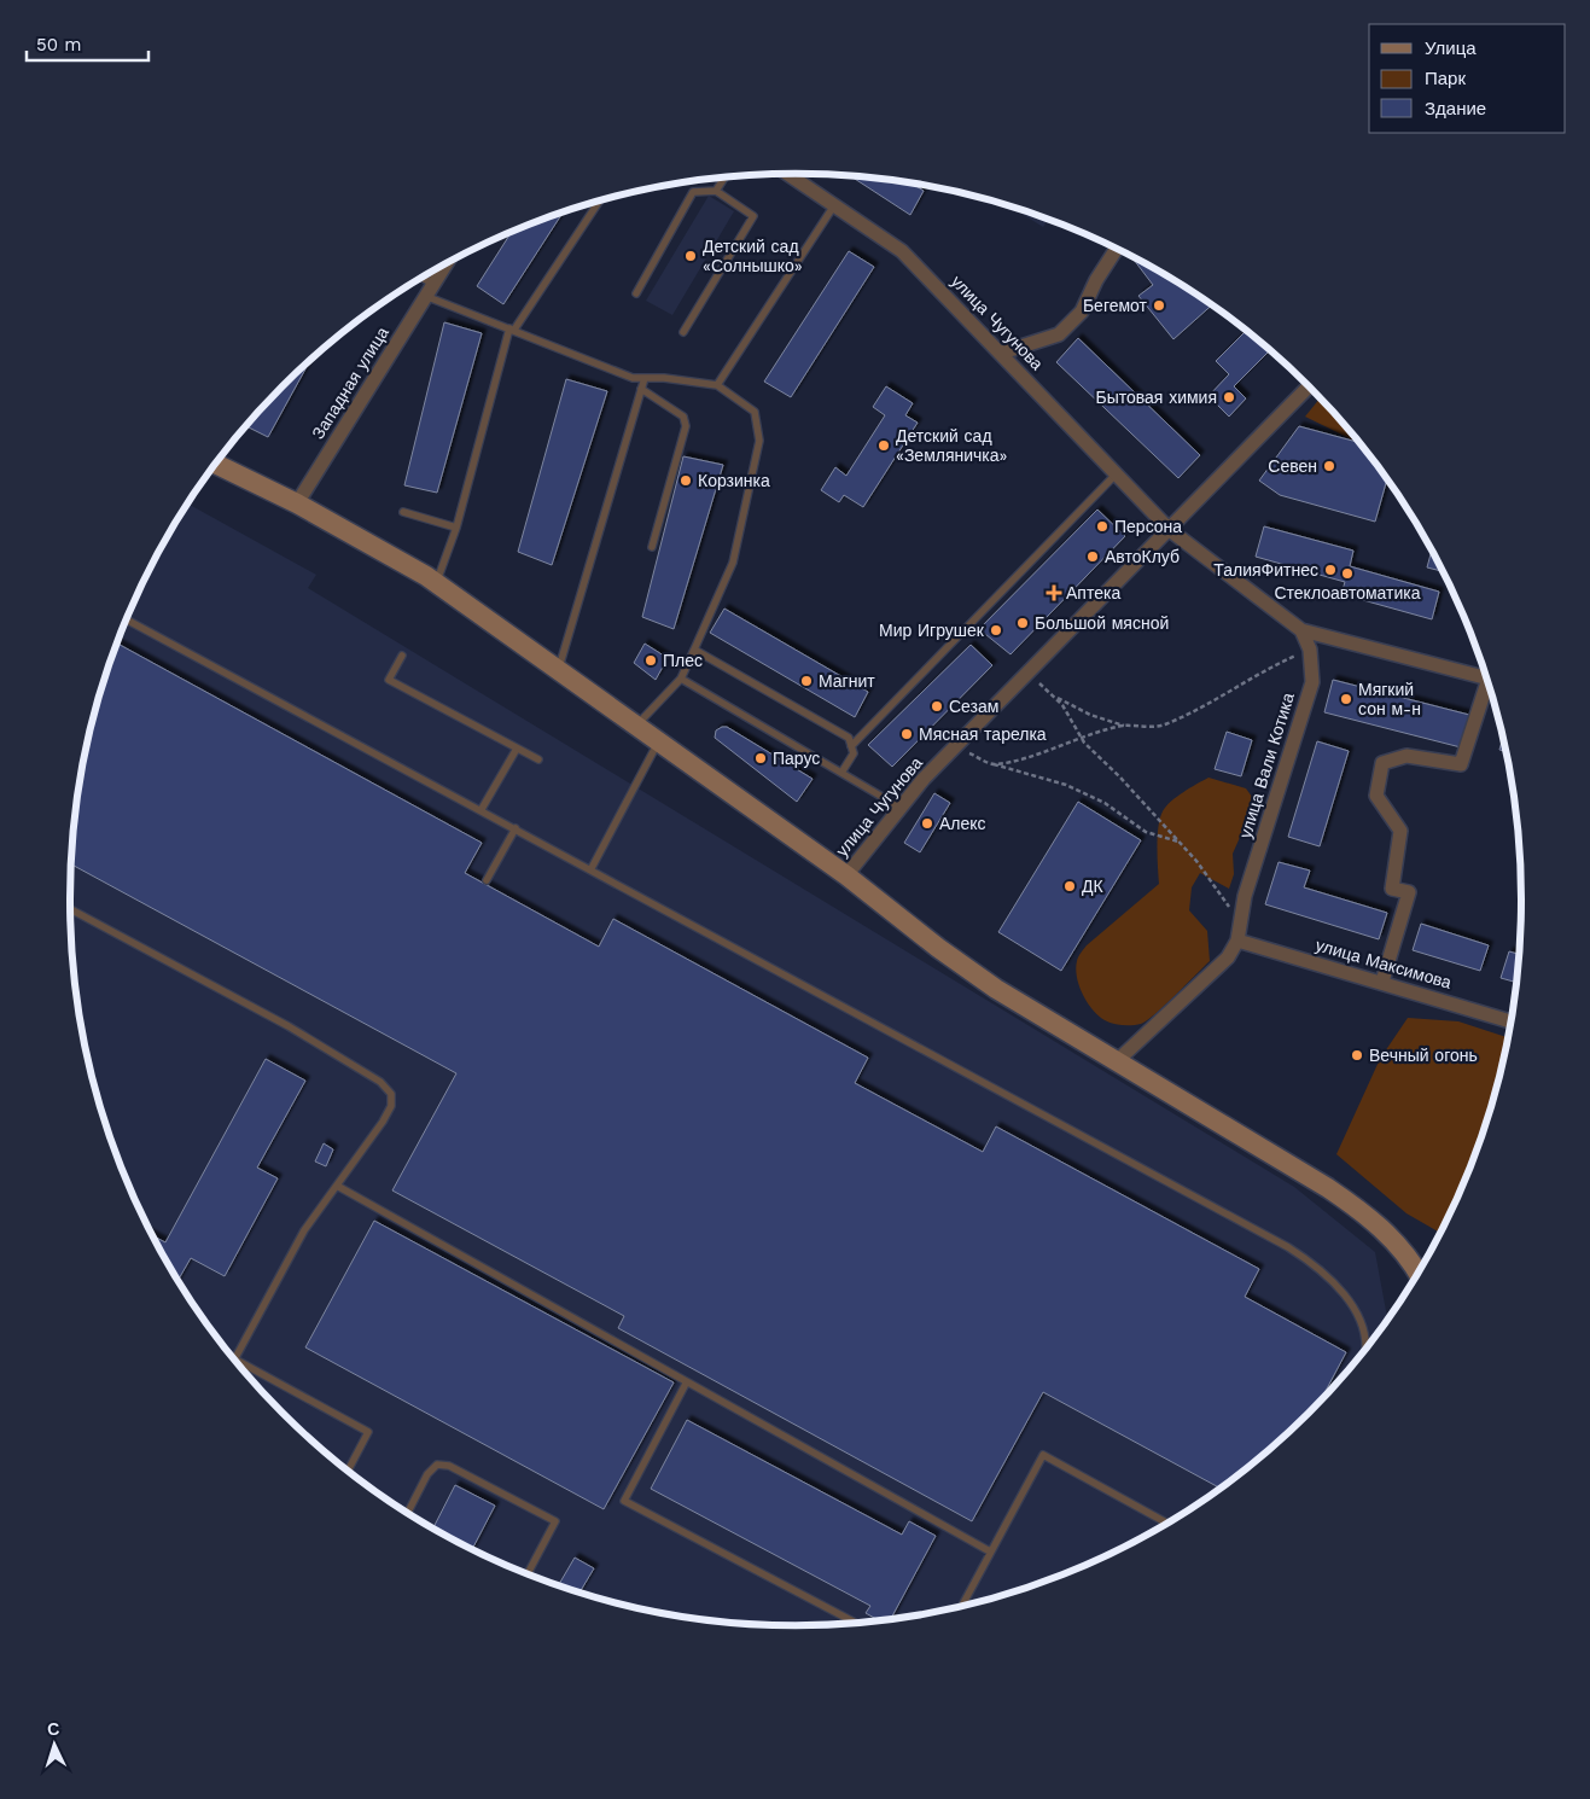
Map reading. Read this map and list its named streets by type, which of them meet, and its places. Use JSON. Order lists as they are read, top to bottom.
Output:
{
  "streets": {
    "street": [
      "улица Чугунова",
      "Западная улица",
      "улица Вали Котика",
      "улица Максимова"
    ]
  },
  "crossings": [
    ["улица Чугунова", "улица Вали Котика"],
    ["улица Вали Котика", "улица Максимова"]
  ],
  "places": {
    "other": [
      "Детский сад «Солнышко»",
      "Бегемот",
      "Бытовая химия",
      "Детский сад «Земляничка»",
      "Севен",
      "Корзинка",
      "Персона",
      "АвтоКлуб",
      "ТалияФитнес",
      "Стеклоавтоматика",
      "Большой мясной",
      "Мир Игрушек",
      "Плес",
      "Магнит",
      "Мягкий сон м-н",
      "Сезам",
      "Мясная тарелка",
      "Парус",
      "Алекс",
      "ДК",
      "Вечный огонь"
    ],
    "health": ["Аптека"]
  },
  "legend": ["Улица", "Парк", "Здание"],
  "scale_bar": "50 m",
  "north": "top"
}
